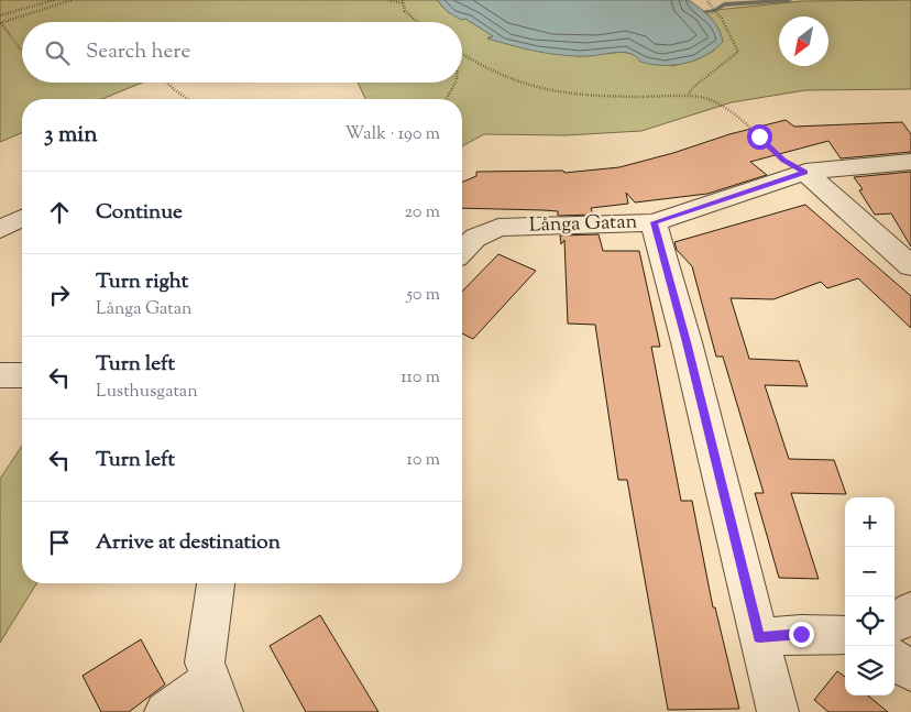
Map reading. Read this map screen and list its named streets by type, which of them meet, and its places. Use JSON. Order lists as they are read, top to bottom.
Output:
{
  "streets": {
    "street": ["Långa Gatan"]
  },
  "north": "bottom left",
  "page": {
    "search": "Search here",
    "heading": ["3 min", "Walk · 190 m"],
    "list": [
      ["Continue", "20 m"],
      ["Turn right", "Långa Gatan", "50 m"],
      ["Turn left", "Lusthusgatan", "110 m"],
      ["Turn left", "10 m"],
      "Arrive at destination"
    ],
    "map_buttons": ["+", "−"]
  }
}
